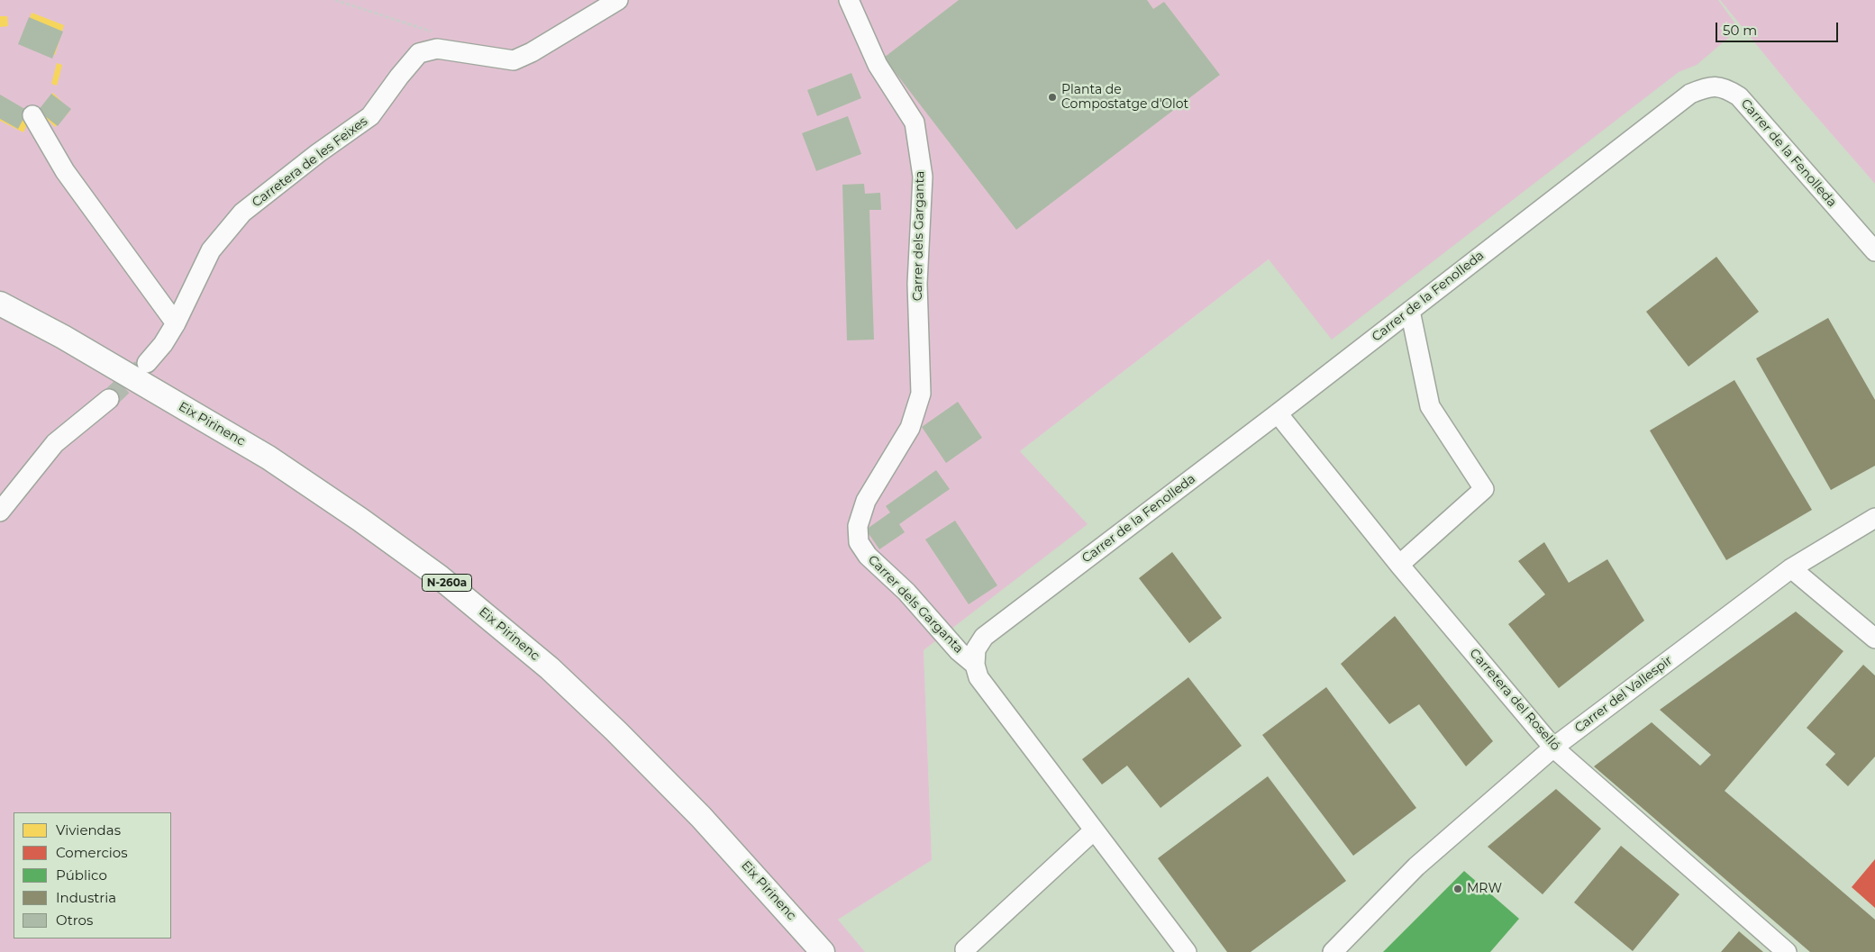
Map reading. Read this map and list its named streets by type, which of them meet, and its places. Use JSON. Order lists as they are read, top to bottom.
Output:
{
  "streets": {
    "main road": ["Eix Pirinenc", "N-260a"],
    "street": [
      "Carrer de la Fenolleda",
      "Carretera de les Feixes",
      "Carrer dels Garganta",
      "Carrer del Vallespir",
      "Carretera del Roselló"
    ]
  },
  "crossings": [
    ["Carrer de la Fenolleda", "Carrer dels Garganta"],
    ["Carrer de la Fenolleda", "Carretera del Roselló"],
    ["Carrer del Vallespir", "Carretera del Roselló"]
  ],
  "places": ["Planta de Compostatge d'Olot", "MRW"],
  "legend": [
    "Viviendas",
    "Comercios",
    "Público",
    "Industria",
    "Otros"
  ],
  "scale_bar": "50 m"
}
